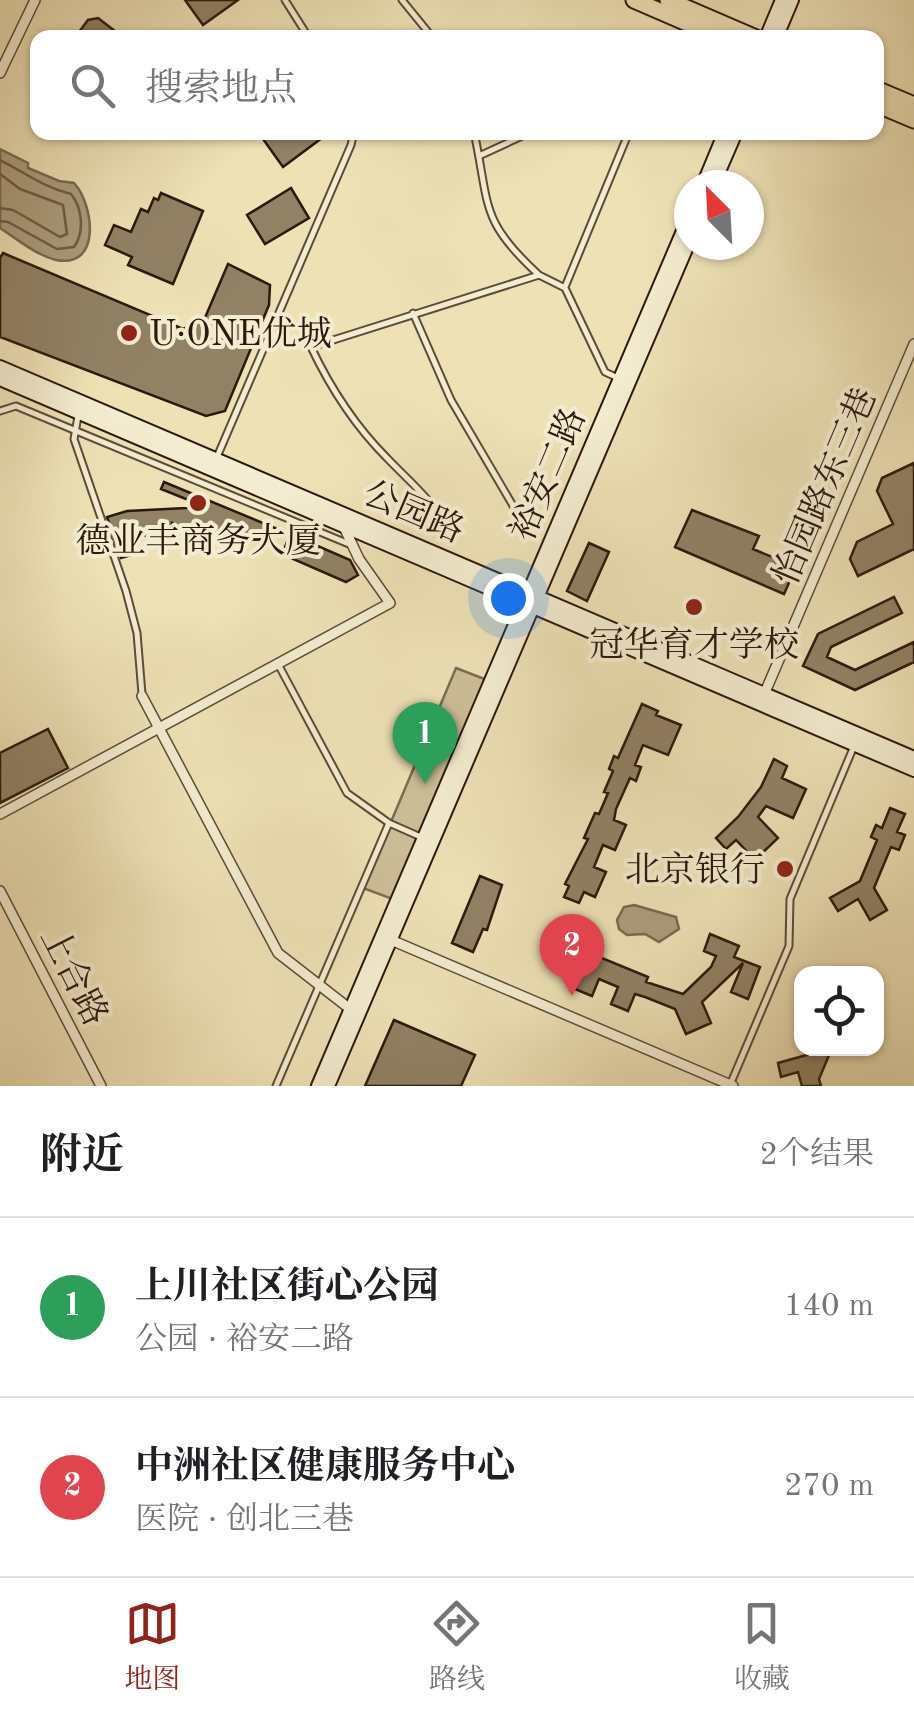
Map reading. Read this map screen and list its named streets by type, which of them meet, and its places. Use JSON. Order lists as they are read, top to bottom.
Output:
{
  "streets": {
    "main road": ["裕安二路", "公园路"],
    "street": ["怡园路东三巷", "上合路"]
  },
  "crossings": [
    ["裕安二路", "公园路"],
    ["怡园路东三巷", "公园路"]
  ],
  "places": [
    "U·ONE优城",
    "德业丰商务大厦",
    "冠华育才学校",
    "北京银行"
  ],
  "north": "top left",
  "page": {
    "search": "搜索地点",
    "pins": ["1", "2"],
    "heading": ["附近", "2个结果"],
    "list": [
      {
        "mark": "1",
        "name": "上川社区街心公园",
        "note": "公园 · 裕安二路",
        "value": "140 m"
      },
      {
        "mark": "2",
        "name": "中洲社区健康服务中心",
        "note": "医院 · 创北三巷",
        "value": "270 m"
      }
    ],
    "nav": ["地图", "路线", "收藏"]
  }
}
